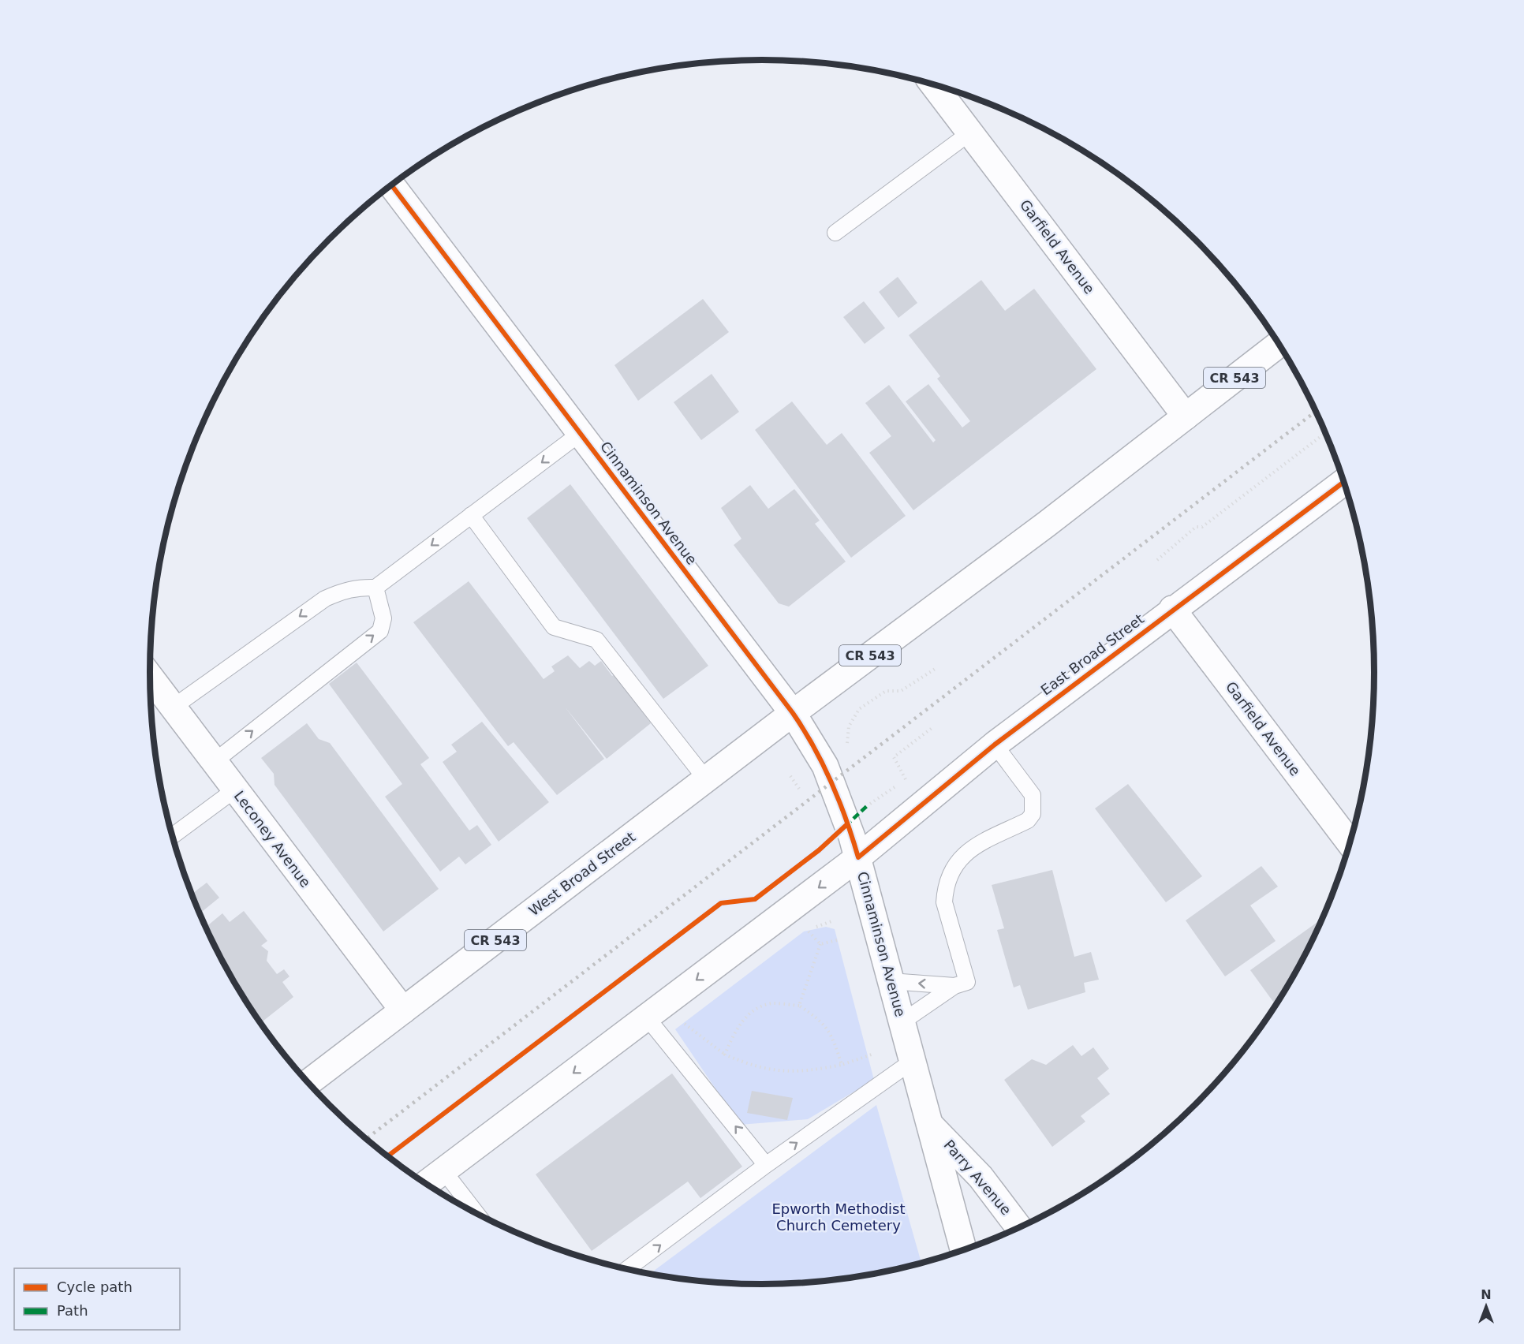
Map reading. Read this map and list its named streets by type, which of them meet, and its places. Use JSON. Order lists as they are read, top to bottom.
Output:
{
  "streets": {
    "street": [
      "Garfield Avenue",
      "CR 543",
      "Cinnaminson Avenue",
      "East Broad Street",
      "Leconey Avenue",
      "West Broad Street",
      "Parry Avenue"
    ]
  },
  "crossings": [
    ["Garfield Avenue", "CR 543"],
    ["Garfield Avenue", "East Broad Street"],
    ["CR 543", "Cinnaminson Avenue"],
    ["CR 543", "West Broad Street"],
    ["Cinnaminson Avenue", "East Broad Street"],
    ["Cinnaminson Avenue", "West Broad Street"],
    ["Cinnaminson Avenue", "Parry Avenue"],
    ["Leconey Avenue", "West Broad Street"]
  ],
  "parks": ["Epworth Methodist Church Cemetery"],
  "legend": ["Cycle path", "Path"],
  "north": "top"
}
